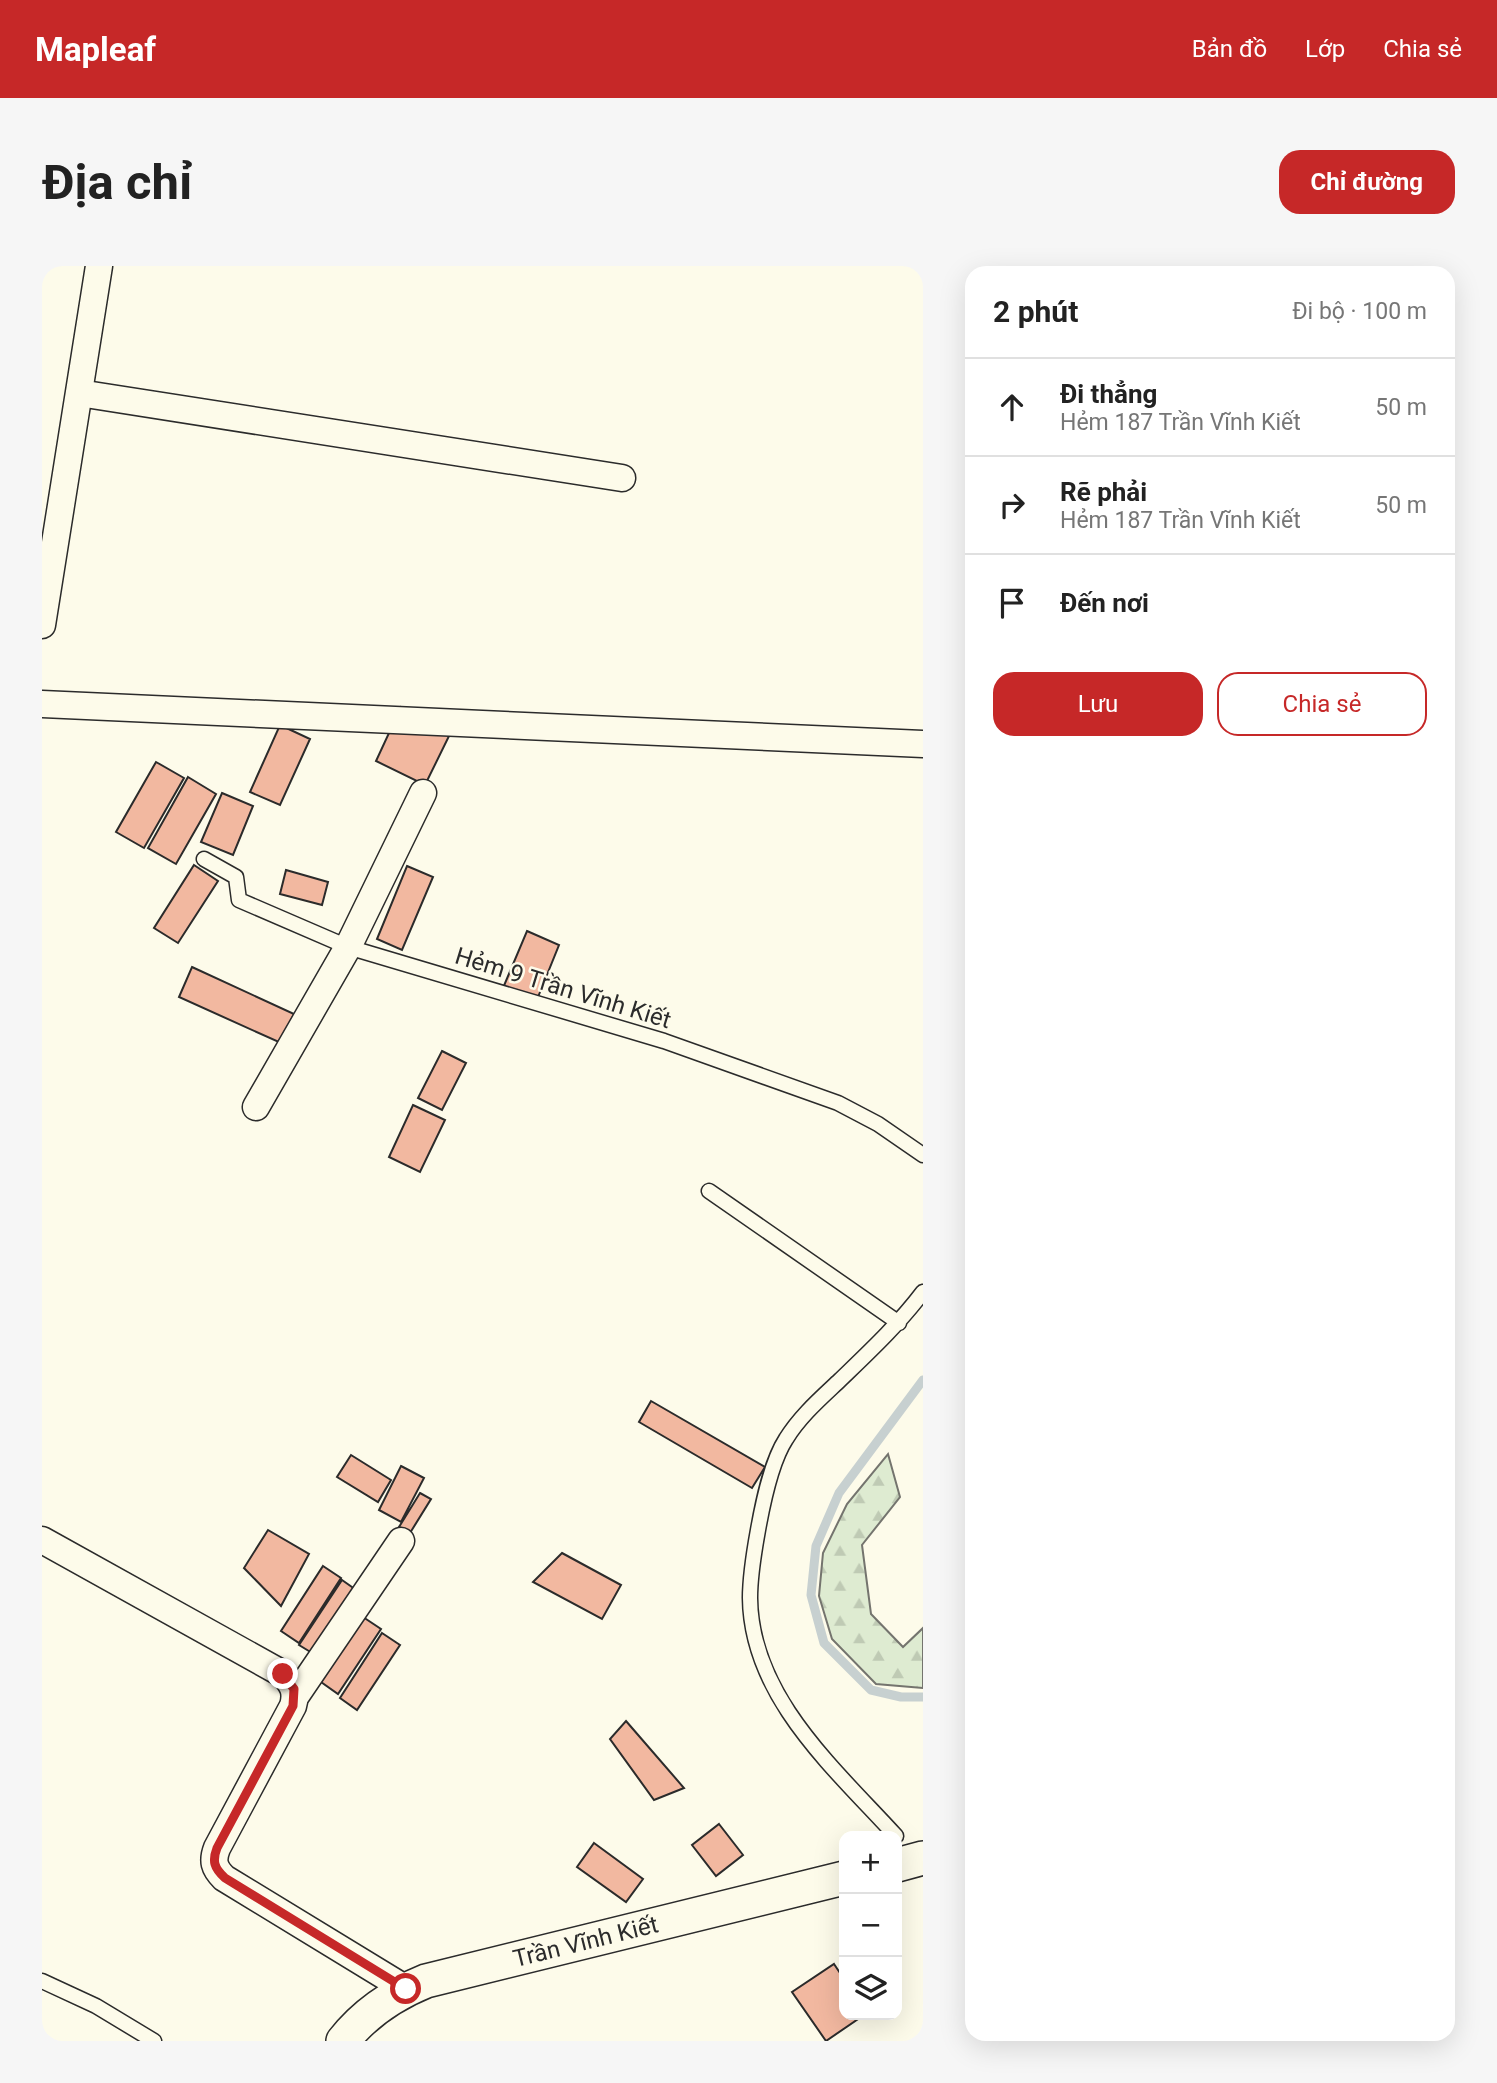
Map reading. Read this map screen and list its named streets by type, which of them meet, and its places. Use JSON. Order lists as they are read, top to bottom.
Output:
{
  "streets": {
    "street": ["Trần Vĩnh Kiết"],
    "lane": ["Hẻm 9 Trần Vĩnh Kiết"]
  },
  "page": {
    "header": "Mapleaf",
    "nav": ["Bản đồ", "Lớp", "Chia sẻ"],
    "buttons": [
      "Chỉ đường",
      ["Lưu", "Chia sẻ"]
    ],
    "title": "Địa chỉ",
    "heading": ["2 phút", "Đi bộ · 100 m"],
    "list": [
      ["Đi thẳng", "Hẻm 187 Trần Vĩnh Kiết", "50 m"],
      ["Rẽ phải", "Hẻm 187 Trần Vĩnh Kiết", "50 m"],
      "Đến nơi"
    ],
    "map_buttons": ["+", "−"]
  }
}
